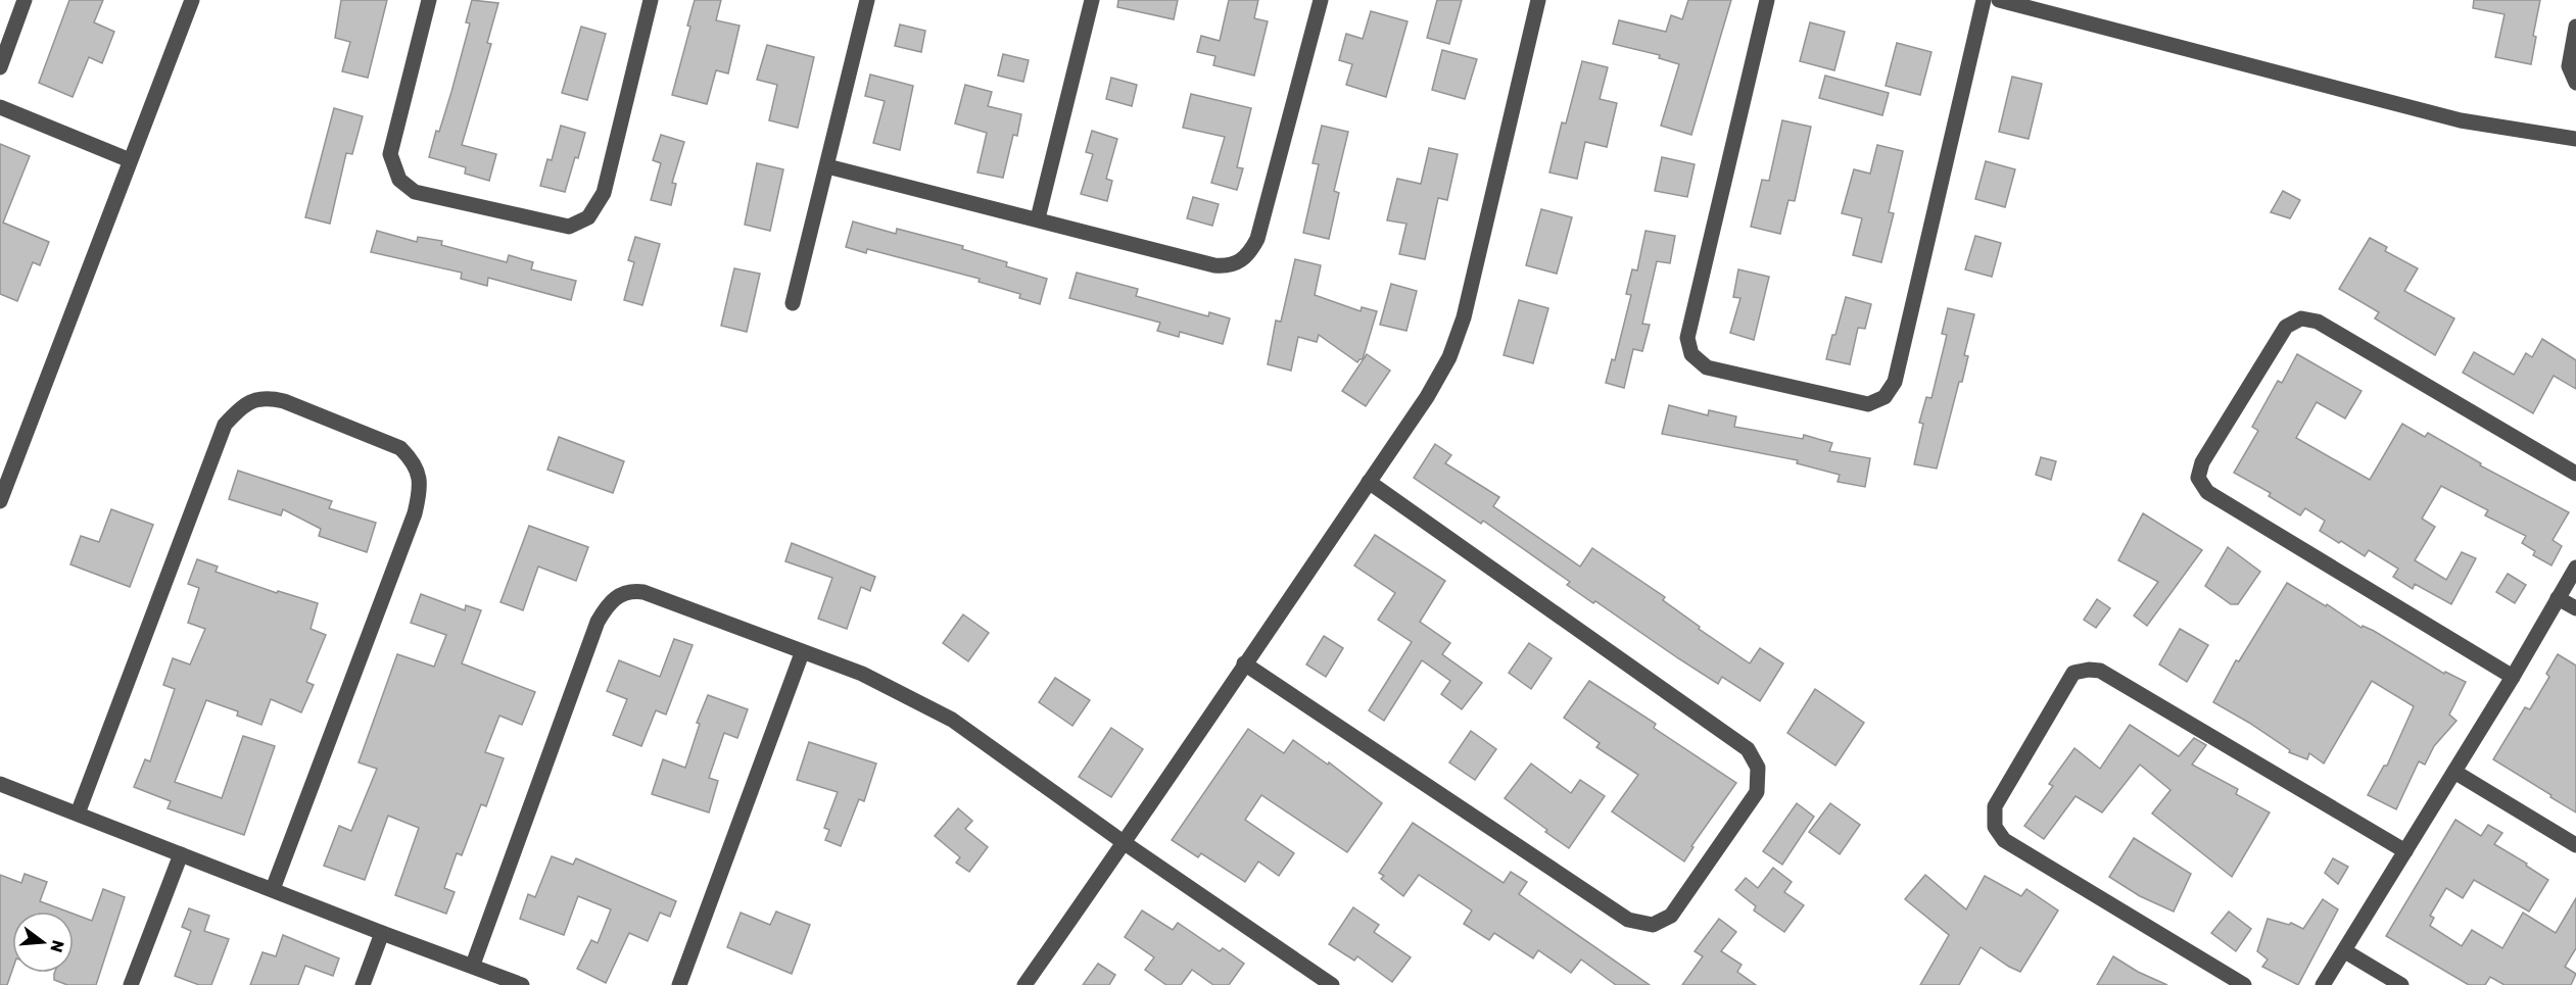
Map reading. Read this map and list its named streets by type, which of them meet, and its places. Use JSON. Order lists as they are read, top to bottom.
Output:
{
  "north": "right"
}
